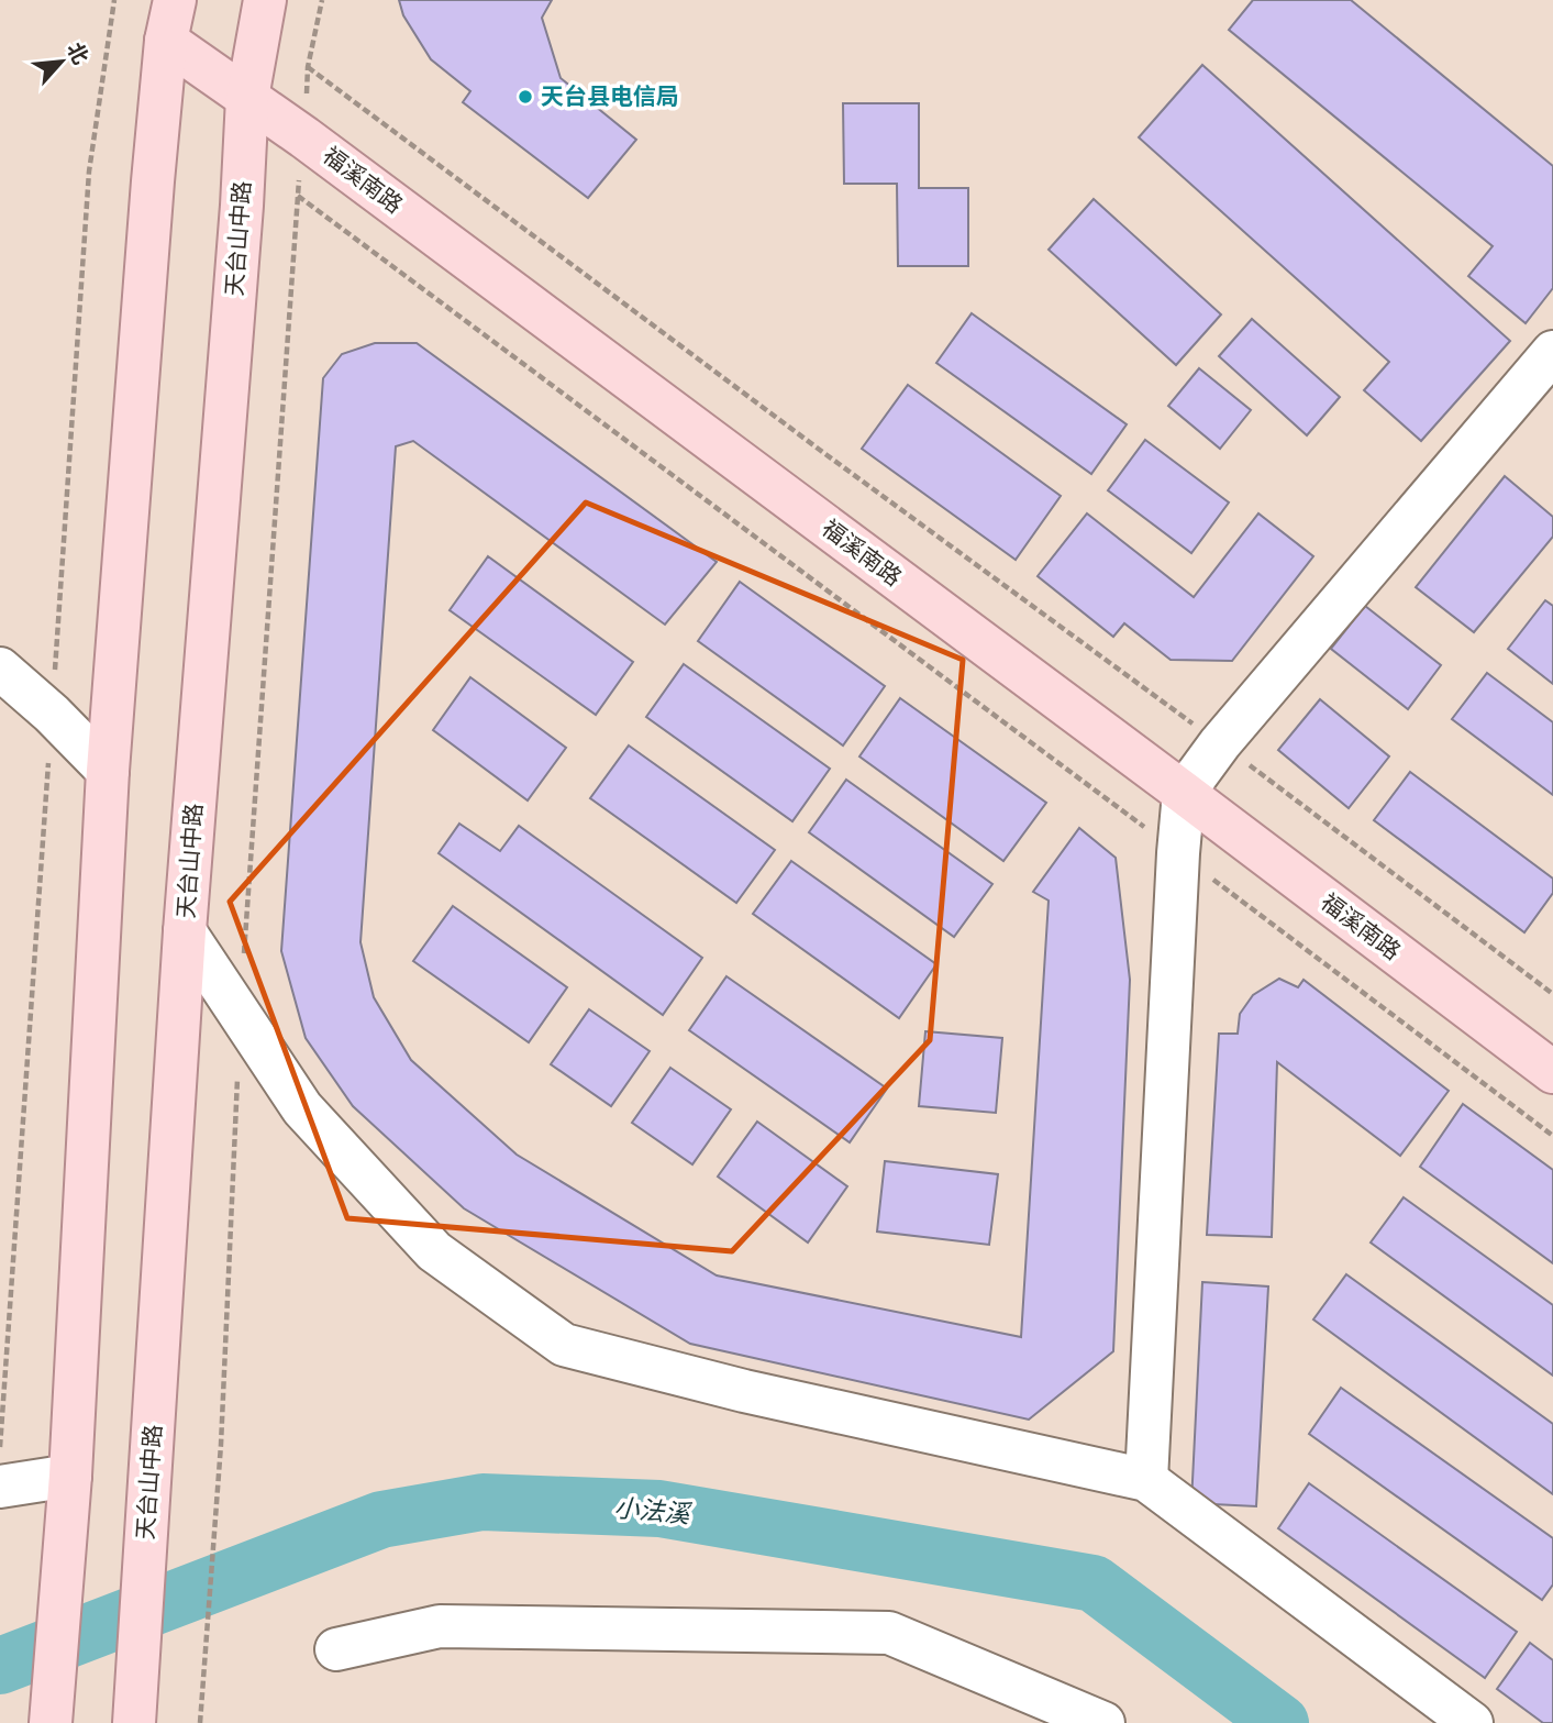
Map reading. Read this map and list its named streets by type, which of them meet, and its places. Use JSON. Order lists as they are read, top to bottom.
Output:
{
  "streets": {
    "main road": ["福溪南路", "天台山中路"]
  },
  "crossings": [
    ["福溪南路", "天台山中路"]
  ],
  "water": ["小法溪"],
  "places": ["天台县电信局"],
  "north": "top right"
}
